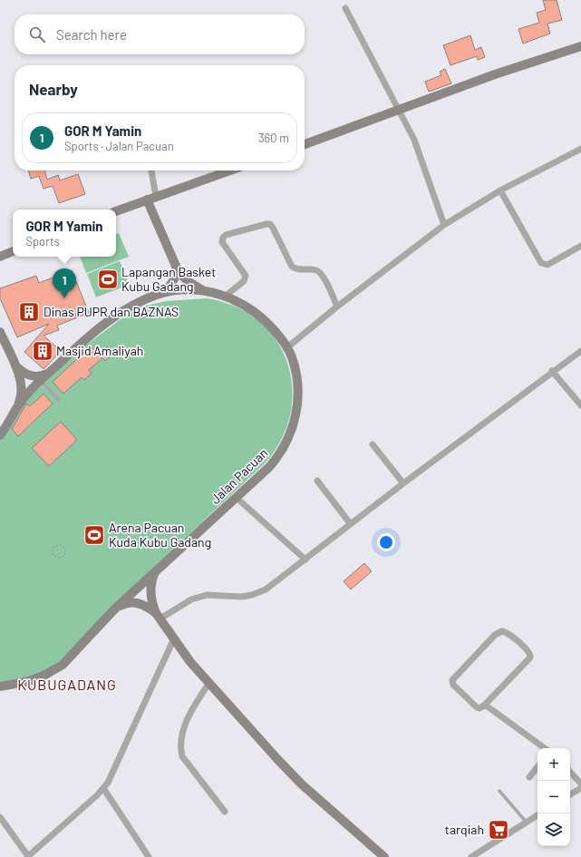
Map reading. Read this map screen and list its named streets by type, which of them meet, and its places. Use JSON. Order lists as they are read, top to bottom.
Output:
{
  "streets": {
    "street": ["Jalan Pacuan"]
  },
  "districts": ["KUBUGADANG"],
  "places": {
    "sports": ["Lapangan Basket Kubu Gadang", "Arena Pacuan Kuda Kubu Gadang"],
    "building": ["Dinas PUPR dan BAZNAS", "Masjid Amaliyah"],
    "supermarket": ["tarqiah"]
  },
  "page": {
    "search": "Search here",
    "heading": "Nearby",
    "list": [
      {
        "mark": "1",
        "name": "GOR M Yamin",
        "note": "Sports · Jalan Pacuan",
        "value": "360 m"
      }
    ],
    "popup": ["GOR M Yamin", "Sports"],
    "pins": "1",
    "map_buttons": ["+", "−"]
  }
}
